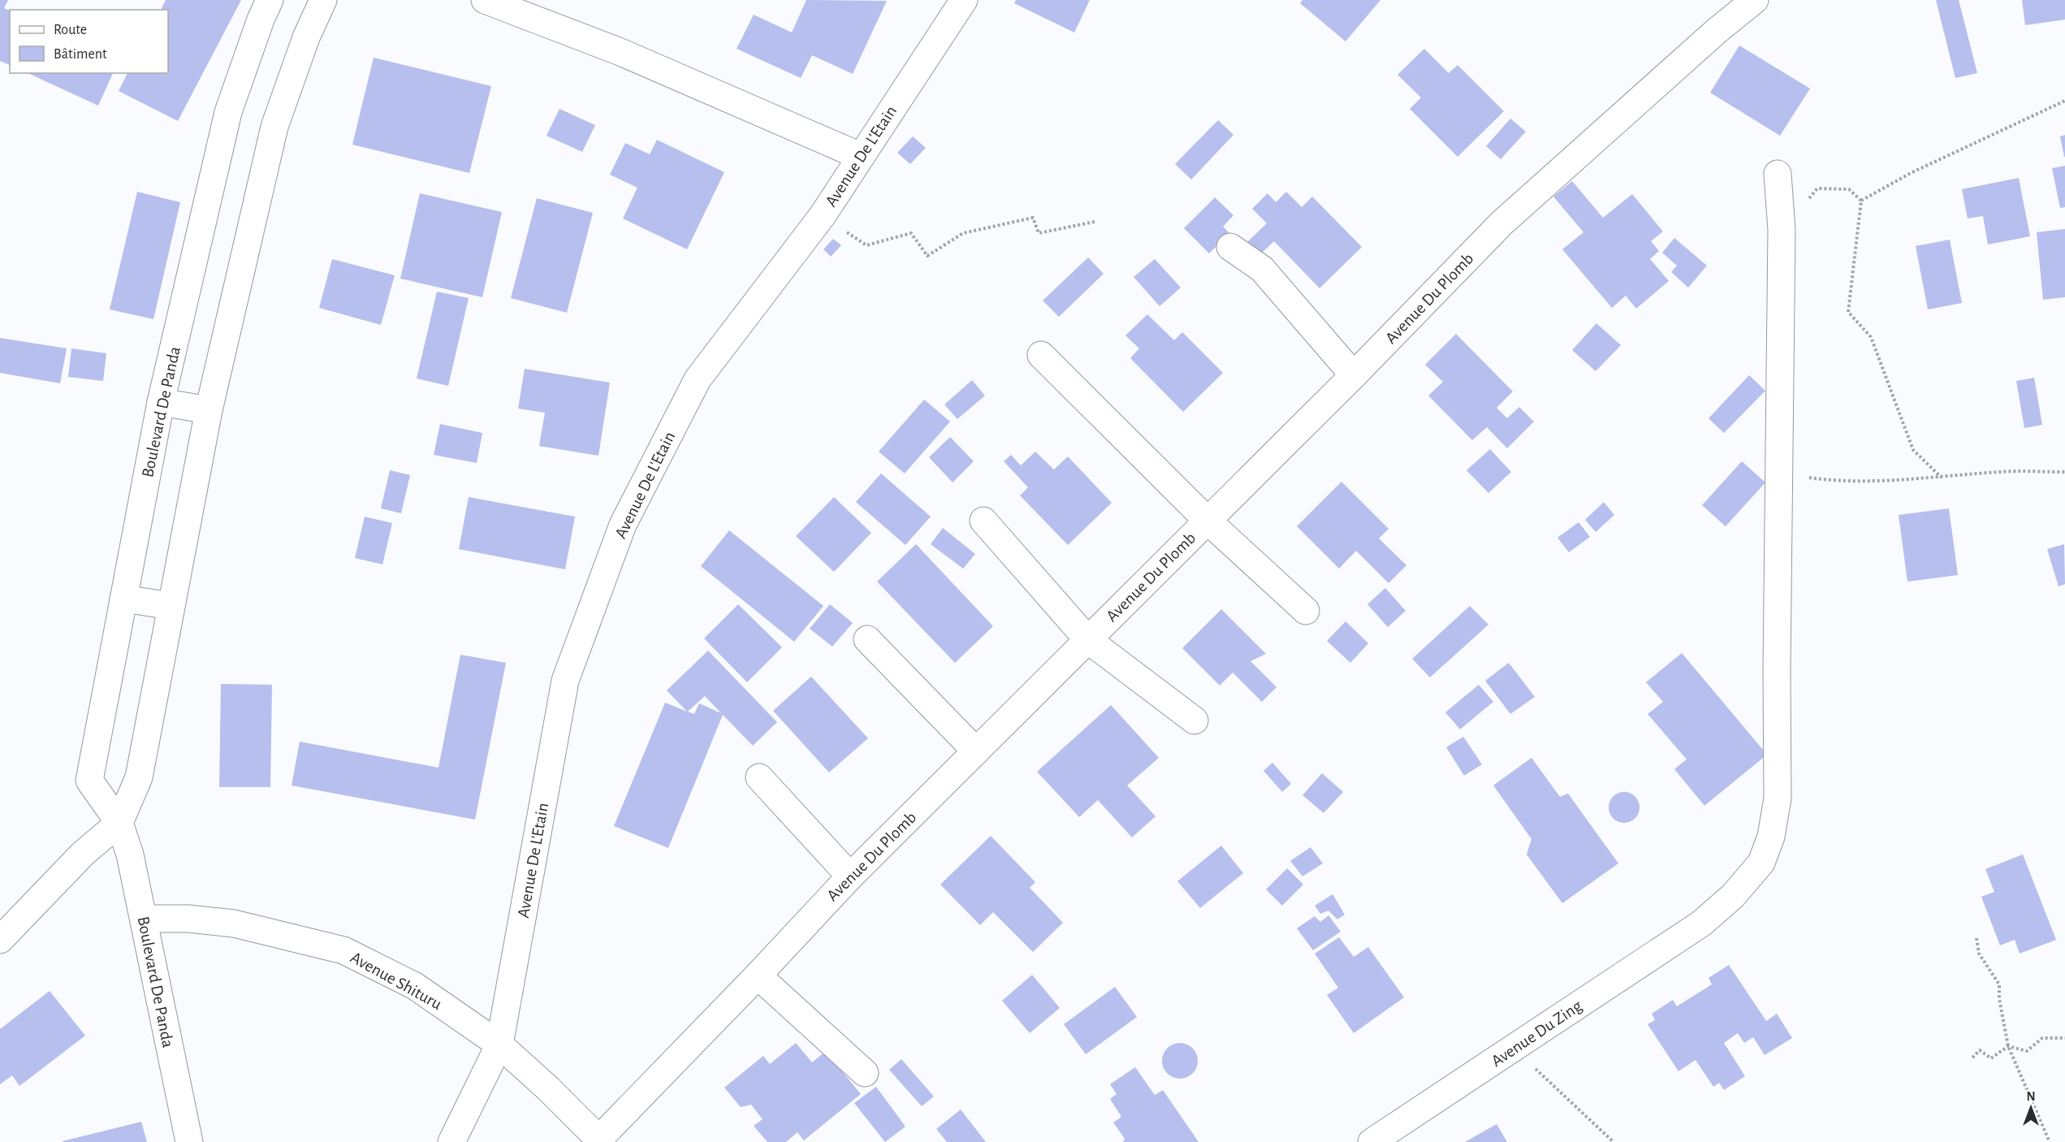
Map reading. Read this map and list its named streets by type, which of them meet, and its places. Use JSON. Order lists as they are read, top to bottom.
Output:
{
  "streets": {
    "street": [
      "Avenue De L'Etain",
      "Avenue Du Plomb",
      "Boulevard De Panda",
      "Avenue Shituru",
      "Avenue Du Zing"
    ]
  },
  "crossings": [
    ["Avenue De L'Etain", "Avenue Shituru"],
    ["Avenue Du Plomb", "Avenue Shituru"],
    ["Boulevard De Panda", "Avenue Shituru"]
  ],
  "legend": ["Route", "Bâtiment"],
  "north": "top"
}
